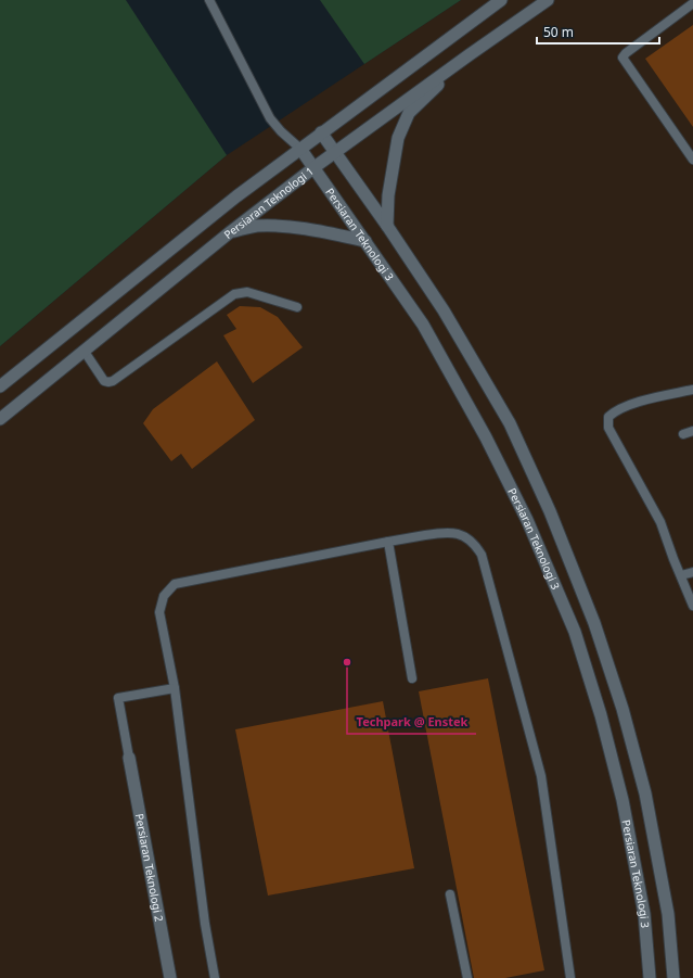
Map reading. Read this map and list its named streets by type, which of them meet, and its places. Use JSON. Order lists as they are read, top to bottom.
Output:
{
  "streets": {
    "street": ["Persiaran Teknologi 1", "Persiaran Teknologi 3", "Persiaran Teknologi 2"]
  },
  "crossings": [
    ["Persiaran Teknologi 1", "Persiaran Teknologi 3"]
  ],
  "places": ["Techpark @ Enstek"],
  "scale_bar": "50 m"
}
